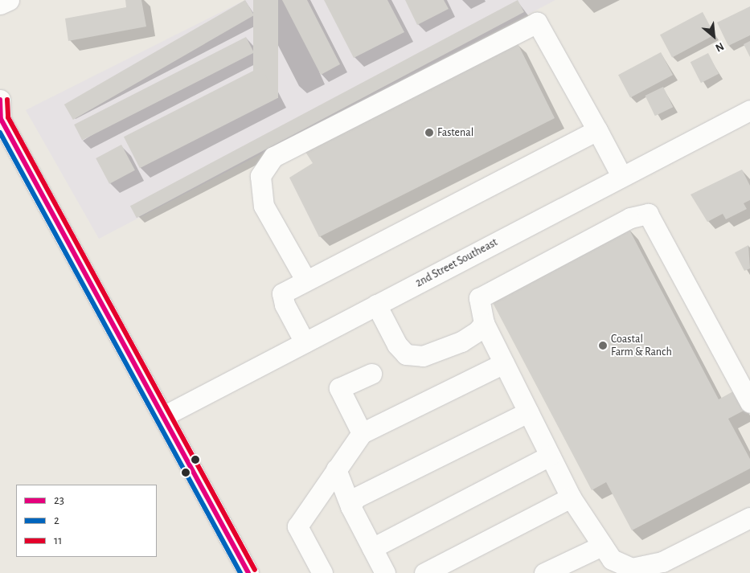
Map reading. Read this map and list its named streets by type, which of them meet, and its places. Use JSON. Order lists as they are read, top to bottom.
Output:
{
  "streets": {
    "street": ["2nd Street Southeast"]
  },
  "places": ["Fastenal", "Coastal Farm & Ranch"],
  "lines": ["transit line 23", "transit line 11", "transit line 2"],
  "legend": ["23", "2", "11"],
  "north": "bottom right"
}
